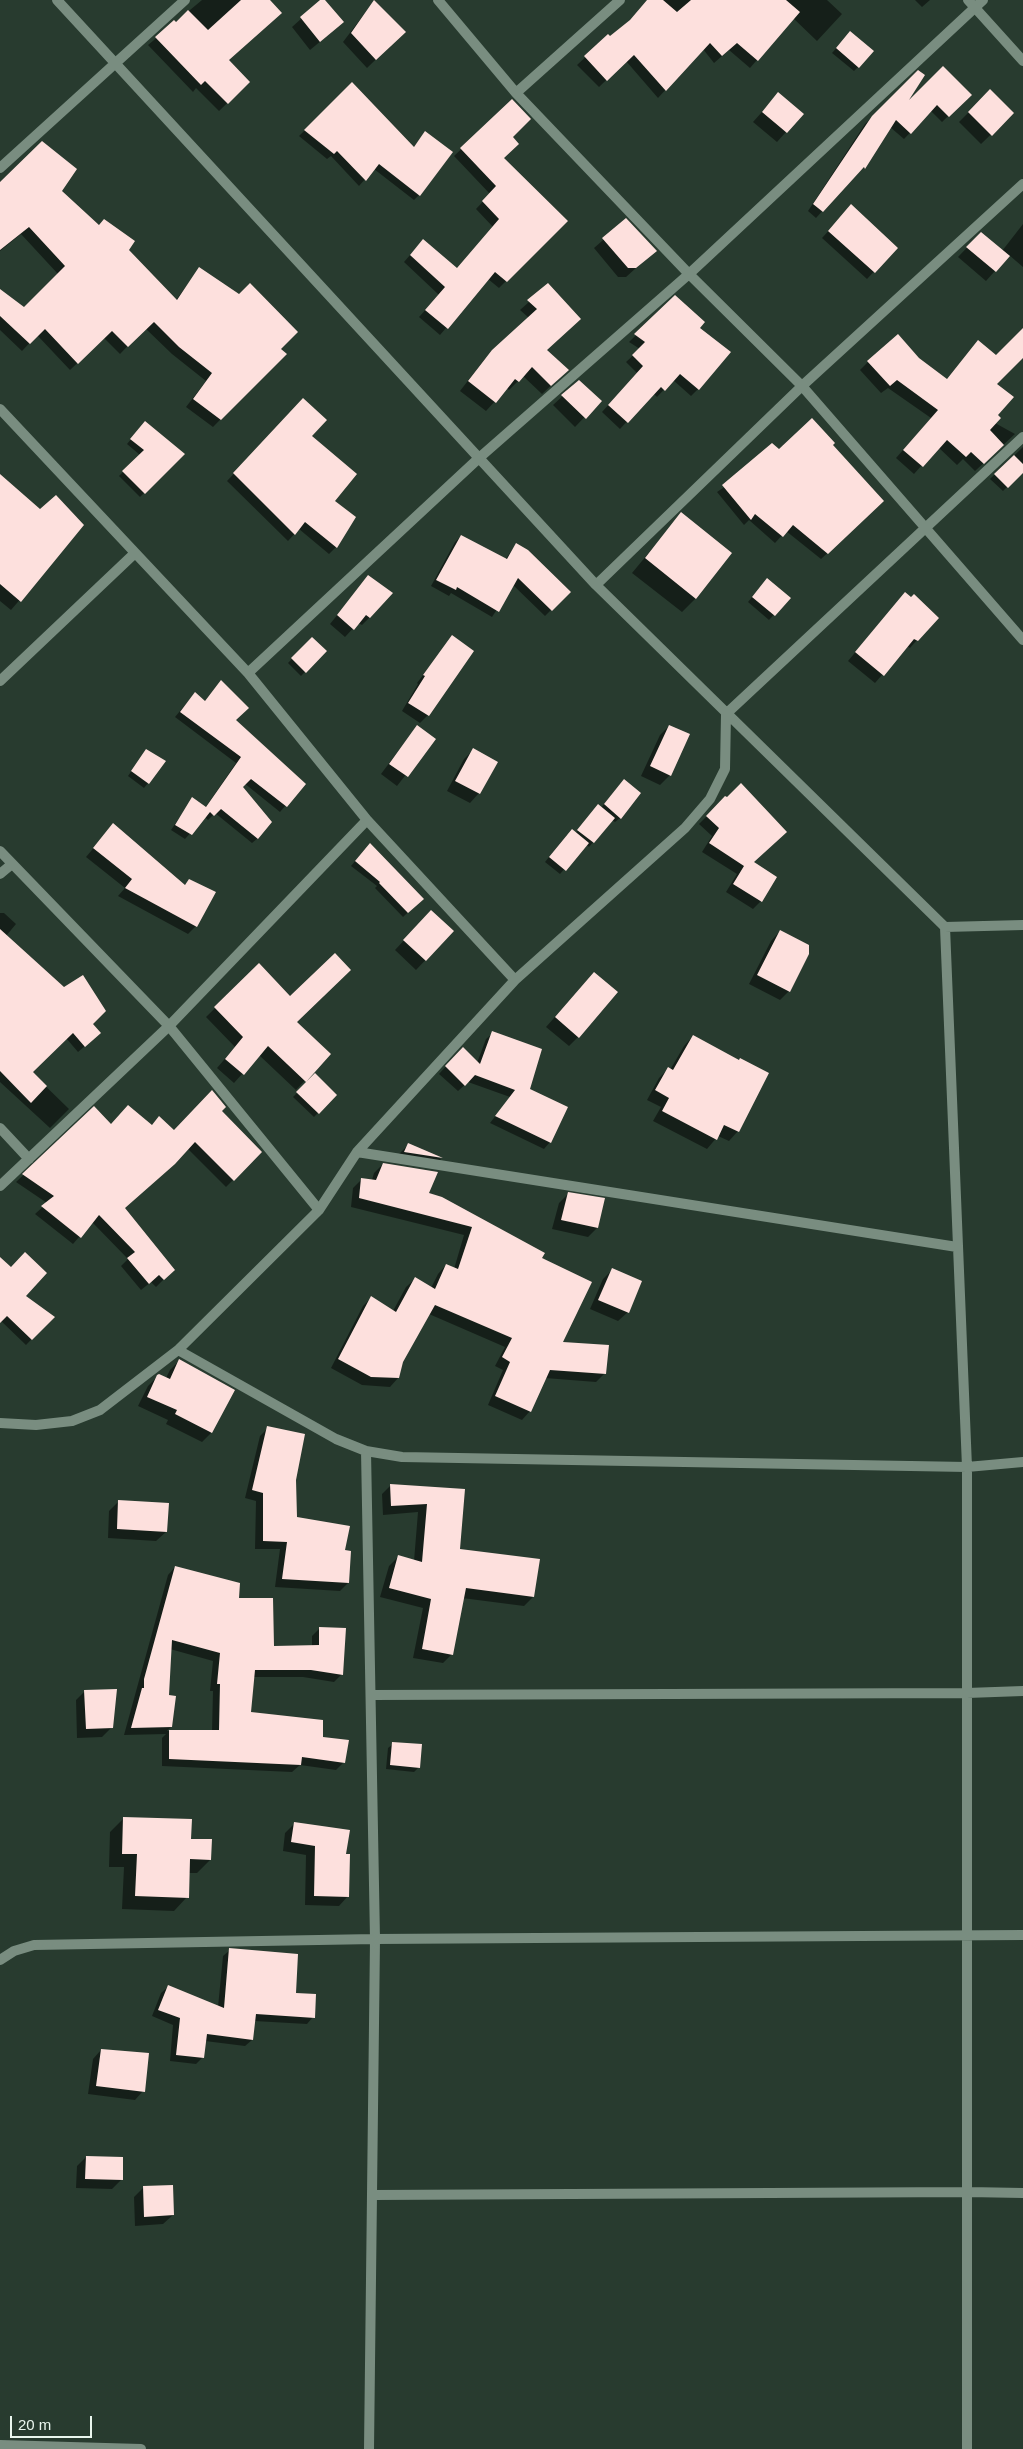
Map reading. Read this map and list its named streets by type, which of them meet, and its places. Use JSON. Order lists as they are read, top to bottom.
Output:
{
  "scale_bar": "20 m"
}
